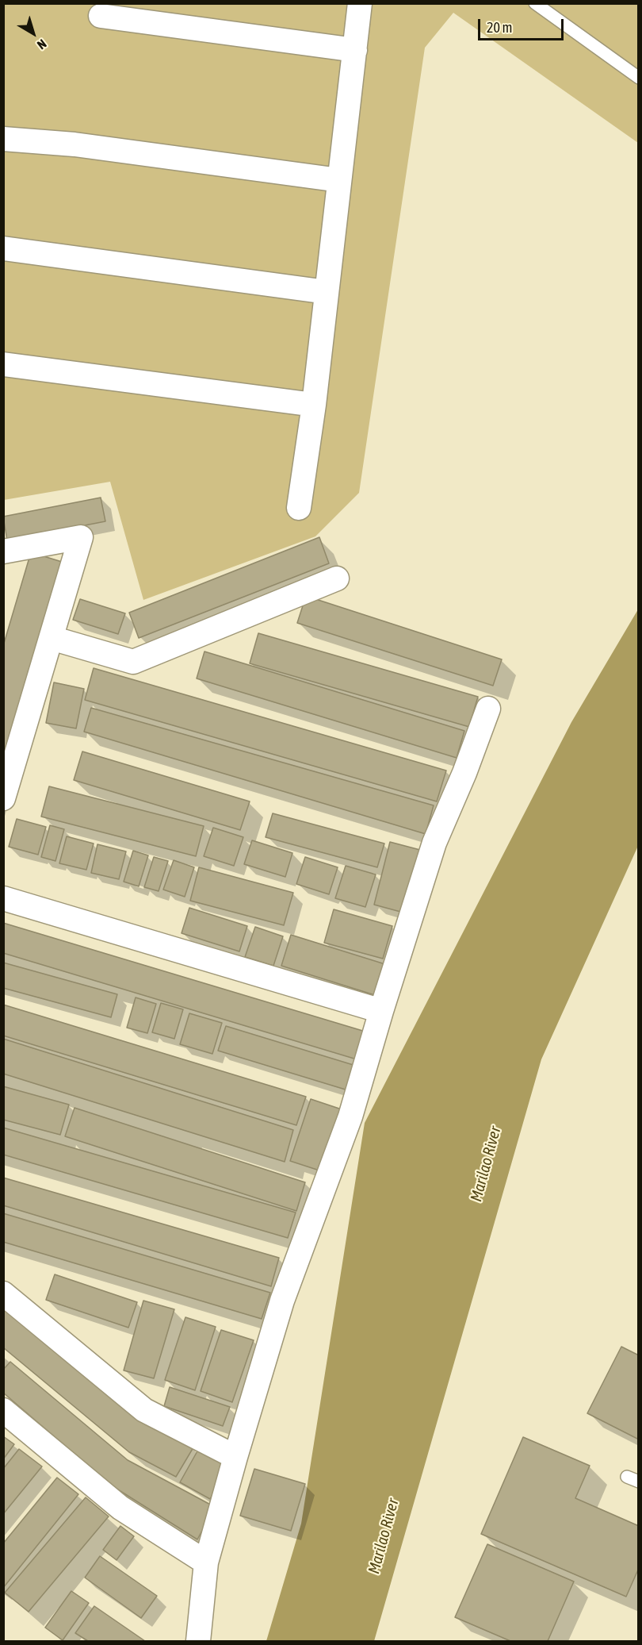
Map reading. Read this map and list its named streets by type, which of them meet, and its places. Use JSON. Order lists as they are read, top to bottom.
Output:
{
  "water": ["Marilao River"],
  "scale_bar": "20 m",
  "north": "bottom right"
}
